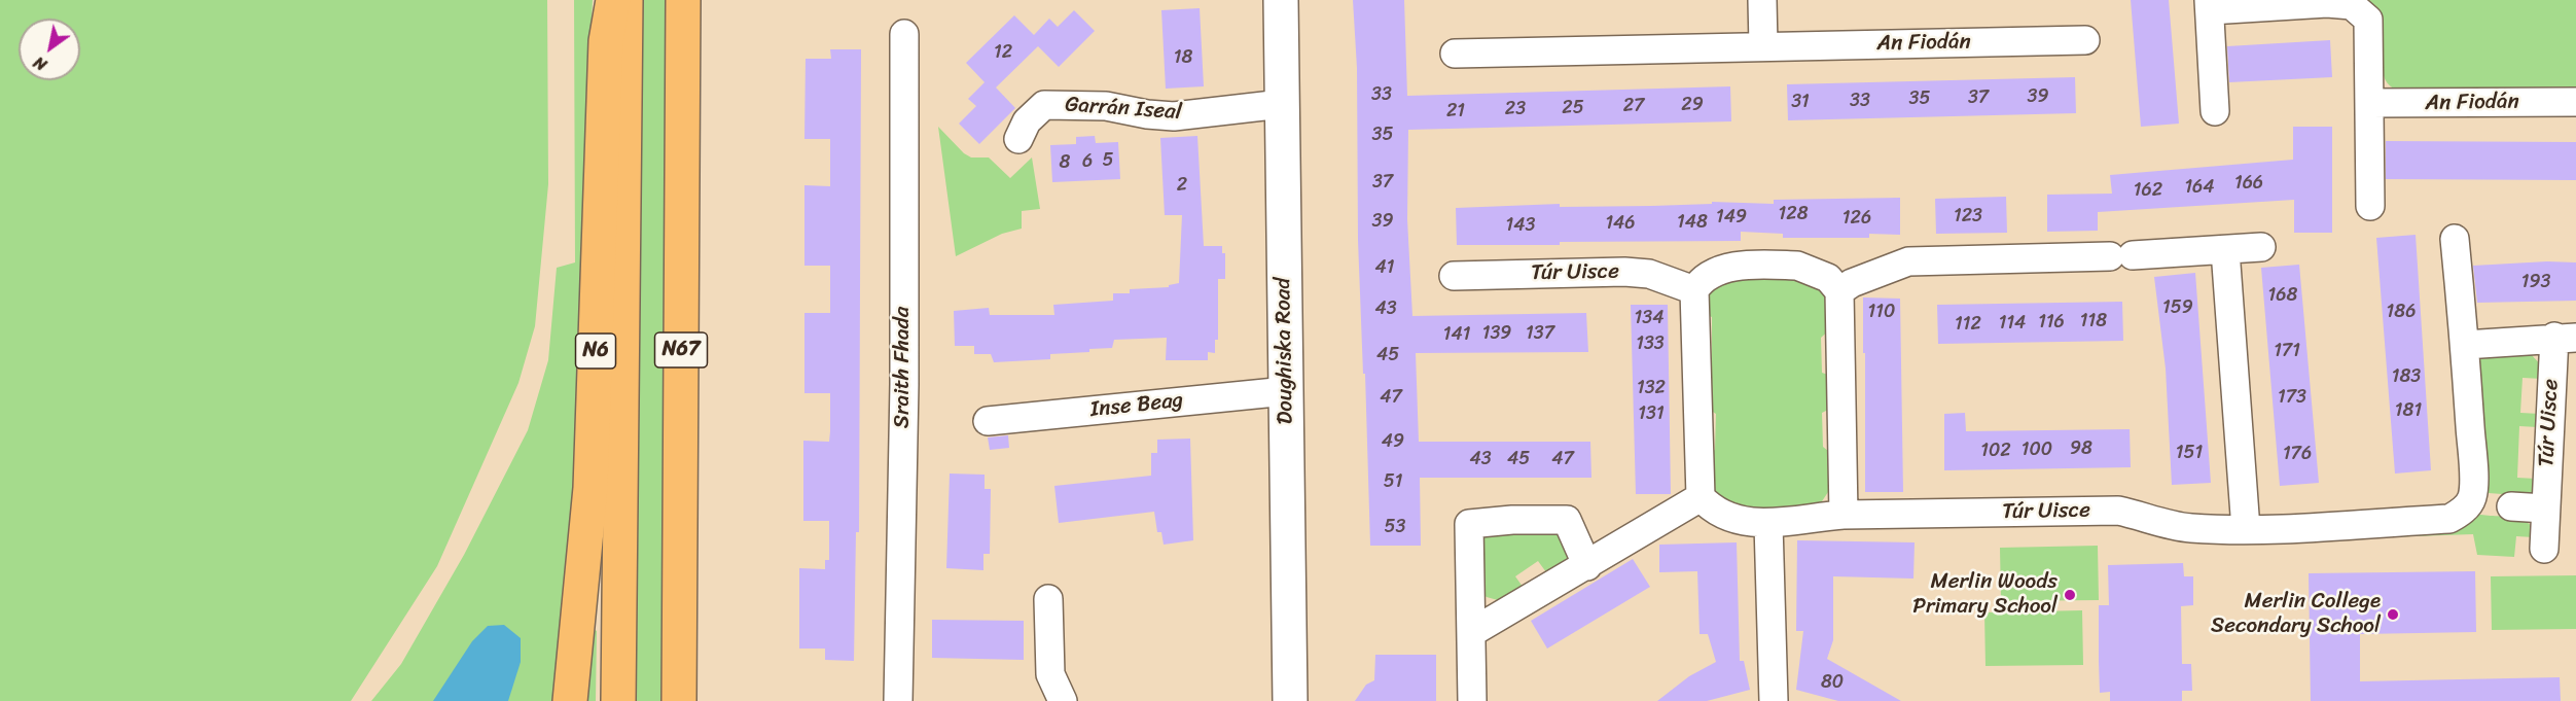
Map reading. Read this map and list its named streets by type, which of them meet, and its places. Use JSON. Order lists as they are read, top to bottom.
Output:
{
  "streets": {
    "main road": ["N67", "N6"],
    "street": [
      "An Fiodán",
      "Garrán Iseal",
      "Túr Uisce",
      "Doughiska Road",
      "Sraith Fhada",
      "Inse Beag"
    ]
  },
  "crossings": [
    ["Garrán Iseal", "Doughiska Road"],
    ["Doughiska Road", "Inse Beag"]
  ],
  "places": ["Merlin Woods Primary School", "Merlin College Secondary School"],
  "house_numbers": [
    "12",
    "18",
    "33",
    "39",
    "37",
    "35",
    "33",
    "31",
    "29",
    "27",
    "25",
    "23",
    "21",
    "35",
    "5",
    "6",
    "8",
    "37",
    "166",
    "2",
    "164",
    "162",
    "128",
    "123",
    "149",
    "126",
    "39",
    "148",
    "146",
    "143",
    "41",
    "193",
    "168",
    "159",
    "43",
    "110",
    "186",
    "134",
    "118",
    "116",
    "114",
    "112",
    "139",
    "137",
    "141",
    "133",
    "171",
    "45",
    "183",
    "132",
    "47",
    "173",
    "181",
    "131",
    "49",
    "98",
    "100",
    "102",
    "151",
    "176",
    "43",
    "45",
    "47",
    "51",
    "53",
    "80"
  ],
  "north": "bottom left"
}
